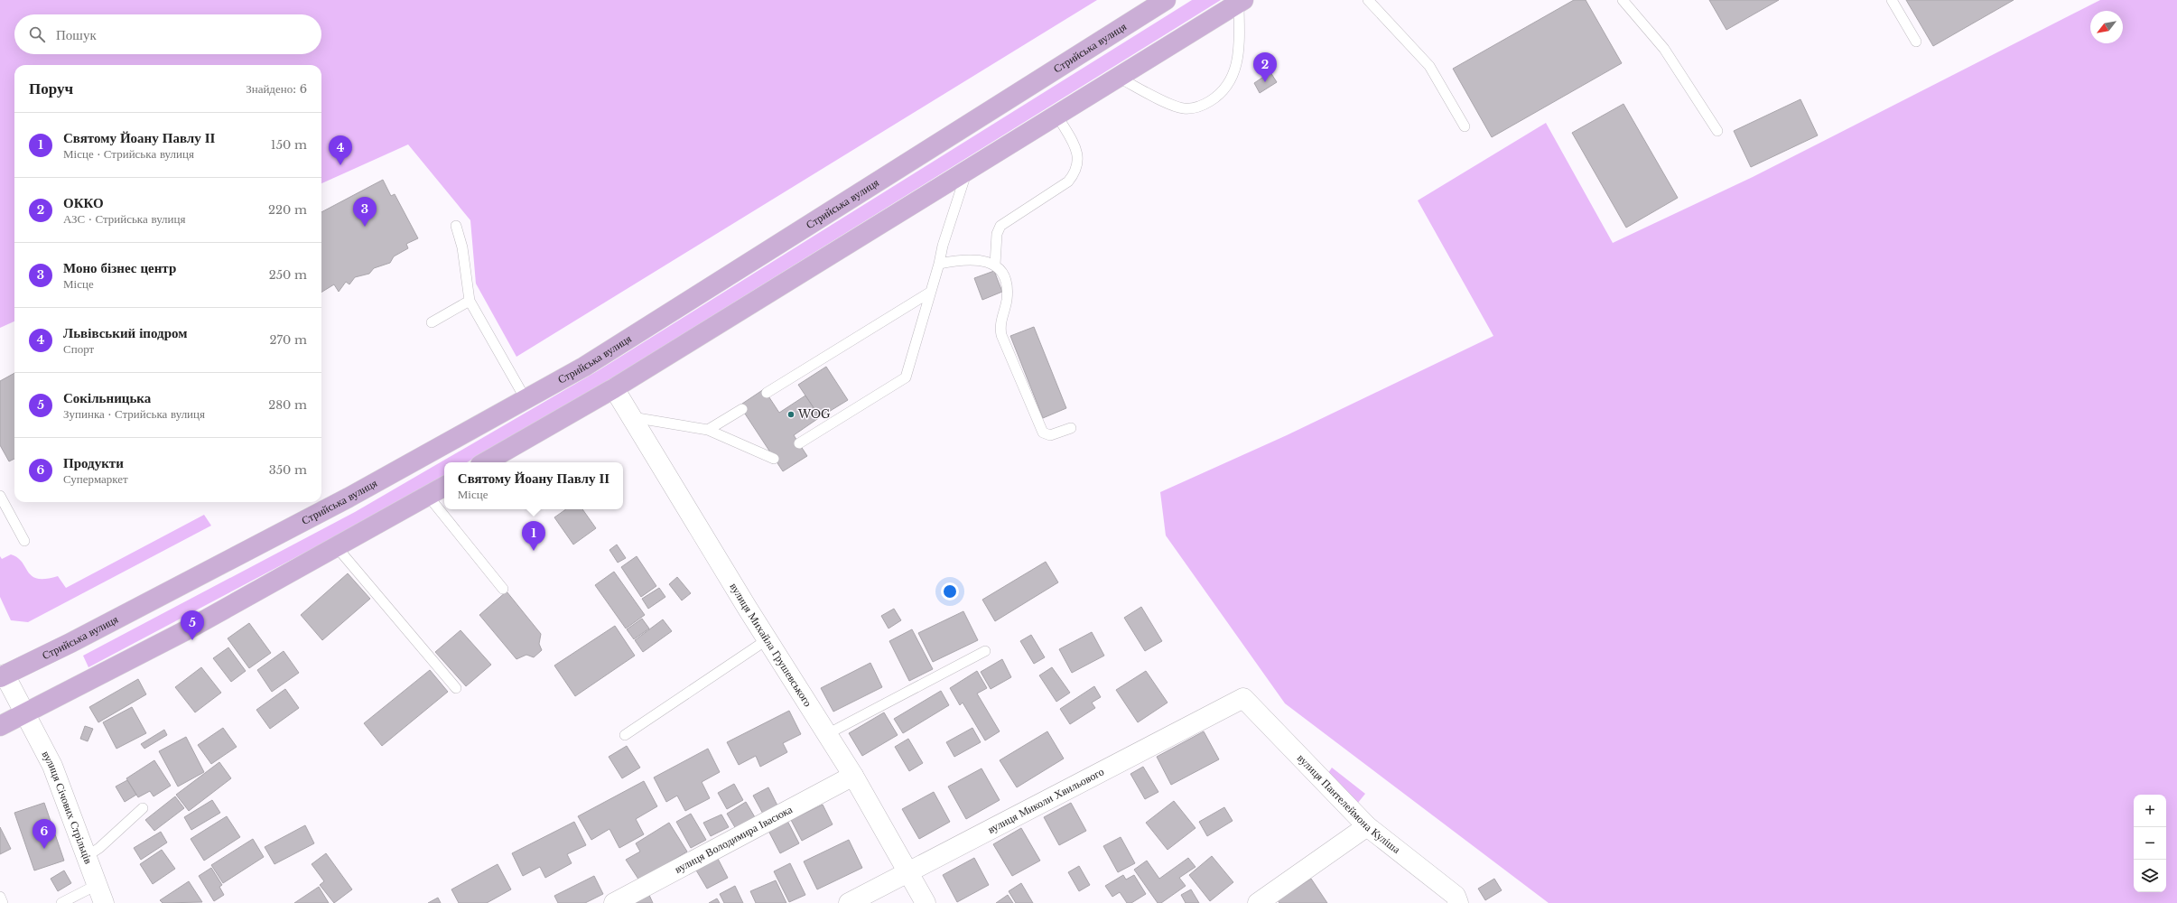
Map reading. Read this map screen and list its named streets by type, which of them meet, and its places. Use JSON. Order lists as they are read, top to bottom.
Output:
{
  "streets": {
    "main road": ["Стрийська вулиця"],
    "street": [
      "вулиця Михайла Грушевського",
      "вулиця Миколи Хвильового",
      "вулиця Пантелеймона Куліша",
      "вулиця Січових Стрільців",
      "вулиця Володимира Івасюка"
    ]
  },
  "crossings": [
    ["Стрийська вулиця", "вулиця Січових Стрільців"],
    ["вулиця Михайла Грушевського", "вулиця Миколи Хвильового"],
    ["вулиця Михайла Грушевського", "вулиця Володимира Івасюка"],
    ["вулиця Миколи Хвильового", "вулиця Пантелеймона Куліша"]
  ],
  "places": ["WOG"],
  "north": "bottom left",
  "page": {
    "search": "Пошук",
    "pins": [
      "2",
      "4",
      "3",
      "1",
      "5",
      "6"
    ],
    "heading": ["Поруч", "Знайдено: 6"],
    "list": [
      {
        "mark": "1",
        "name": "Святому Йоану Павлу ІІ",
        "note": "Місце · Стрийська вулиця",
        "value": "150 m"
      },
      {
        "mark": "2",
        "name": "ОККО",
        "note": "АЗС · Стрийська вулиця",
        "value": "220 m"
      },
      {
        "mark": "3",
        "name": "Моно бізнес центр",
        "note": "Місце",
        "value": "250 m"
      },
      {
        "mark": "4",
        "name": "Львівський іподром",
        "note": "Спорт",
        "value": "270 m"
      },
      {
        "mark": "5",
        "name": "Сокільницька",
        "note": "Зупинка · Стрийська вулиця",
        "value": "280 m"
      },
      {
        "mark": "6",
        "name": "Продукти",
        "note": "Супермаркет",
        "value": "350 m"
      }
    ],
    "popup": ["Святому Йоану Павлу ІІ", "Місце"],
    "map_buttons": ["+", "−"]
  }
}
